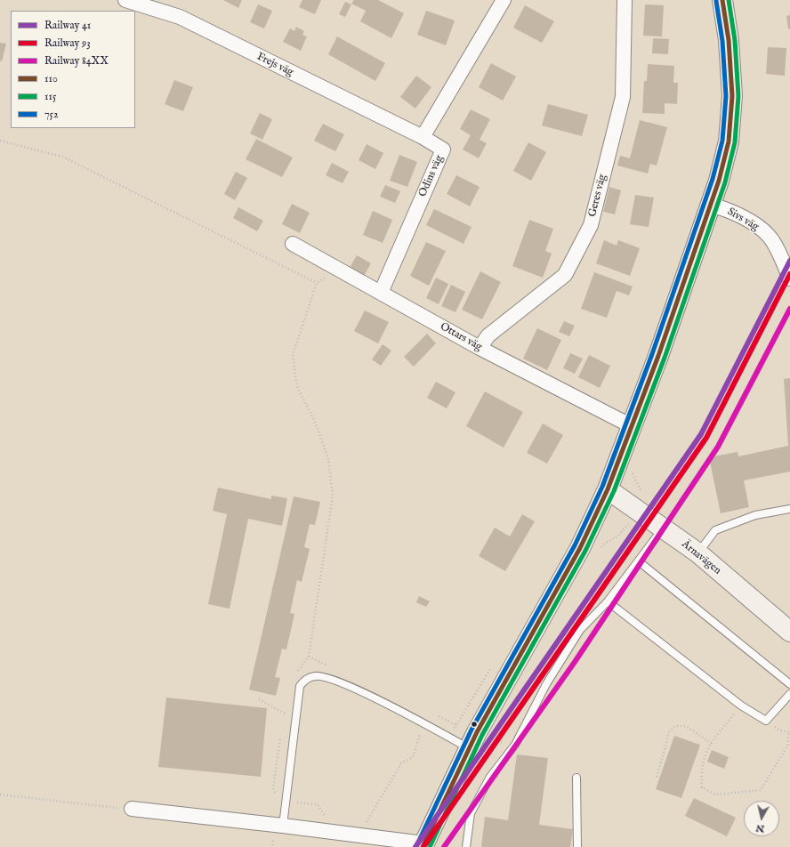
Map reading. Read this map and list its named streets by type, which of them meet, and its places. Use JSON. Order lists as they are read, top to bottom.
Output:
{
  "streets": {
    "main road": ["Ärnavägen"],
    "street": [
      "Frejs väg",
      "Odins väg",
      "Geres väg",
      "Sivs väg",
      "Ottars väg"
    ]
  },
  "crossings": [
    ["Frejs väg", "Odins väg"],
    ["Odins väg", "Ottars väg"],
    ["Geres väg", "Ottars väg"]
  ],
  "lines": [
    "transit line 110",
    "transit line 115",
    "transit line 752",
    "rail line 41",
    "rail line 93",
    "rail line 84XX"
  ],
  "legend": [
    "Railway 41",
    "Railway 93",
    "Railway 84XX",
    "110",
    "115",
    "752"
  ],
  "north": "bottom"
}
